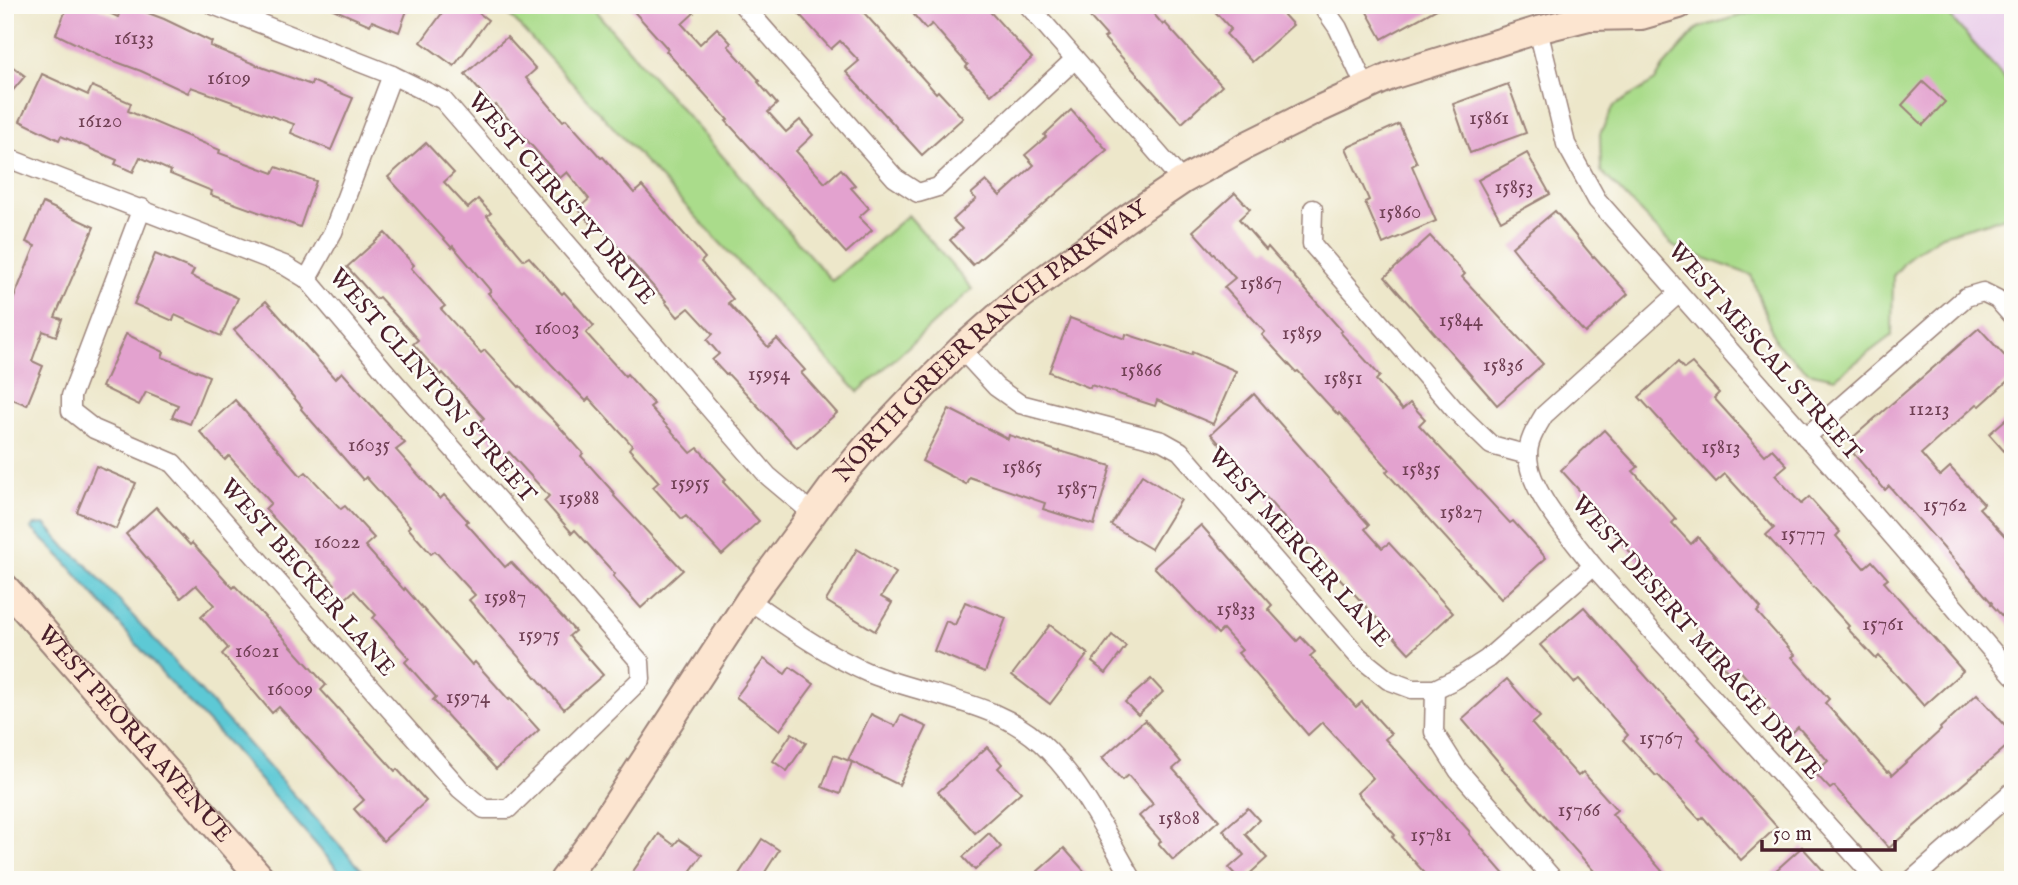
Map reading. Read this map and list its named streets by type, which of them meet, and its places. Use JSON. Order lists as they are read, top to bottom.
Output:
{
  "streets": {
    "street": [
      "WEST CHRISTY DRIVE",
      "NORTH GREER RANCH PARKWAY",
      "WEST MESCAL STREET",
      "WEST CLINTON STREET",
      "WEST MERCER LANE",
      "WEST BECKER LANE",
      "WEST DESERT MIRAGE DRIVE",
      "WEST PEORIA AVENUE"
    ]
  },
  "crossings": [
    ["WEST CHRISTY DRIVE", "NORTH GREER RANCH PARKWAY"],
    ["NORTH GREER RANCH PARKWAY", "WEST MESCAL STREET"],
    ["NORTH GREER RANCH PARKWAY", "WEST MERCER LANE"],
    ["WEST CLINTON STREET", "WEST BECKER LANE"]
  ],
  "house_numbers": [
    "16133",
    "16109",
    "15861",
    "16120",
    "15853",
    "15860",
    "15867",
    "15844",
    "16003",
    "15859",
    "15836",
    "15866",
    "15954",
    "15851",
    "11213",
    "16035",
    "15813",
    "15865",
    "15835",
    "15955",
    "15857",
    "15988",
    "15762",
    "15827",
    "15777",
    "16022",
    "15987",
    "15833",
    "15761",
    "15975",
    "16021",
    "16009",
    "15974",
    "15767",
    "15766",
    "15808",
    "15781"
  ],
  "scale_bar": "50 m"
}
